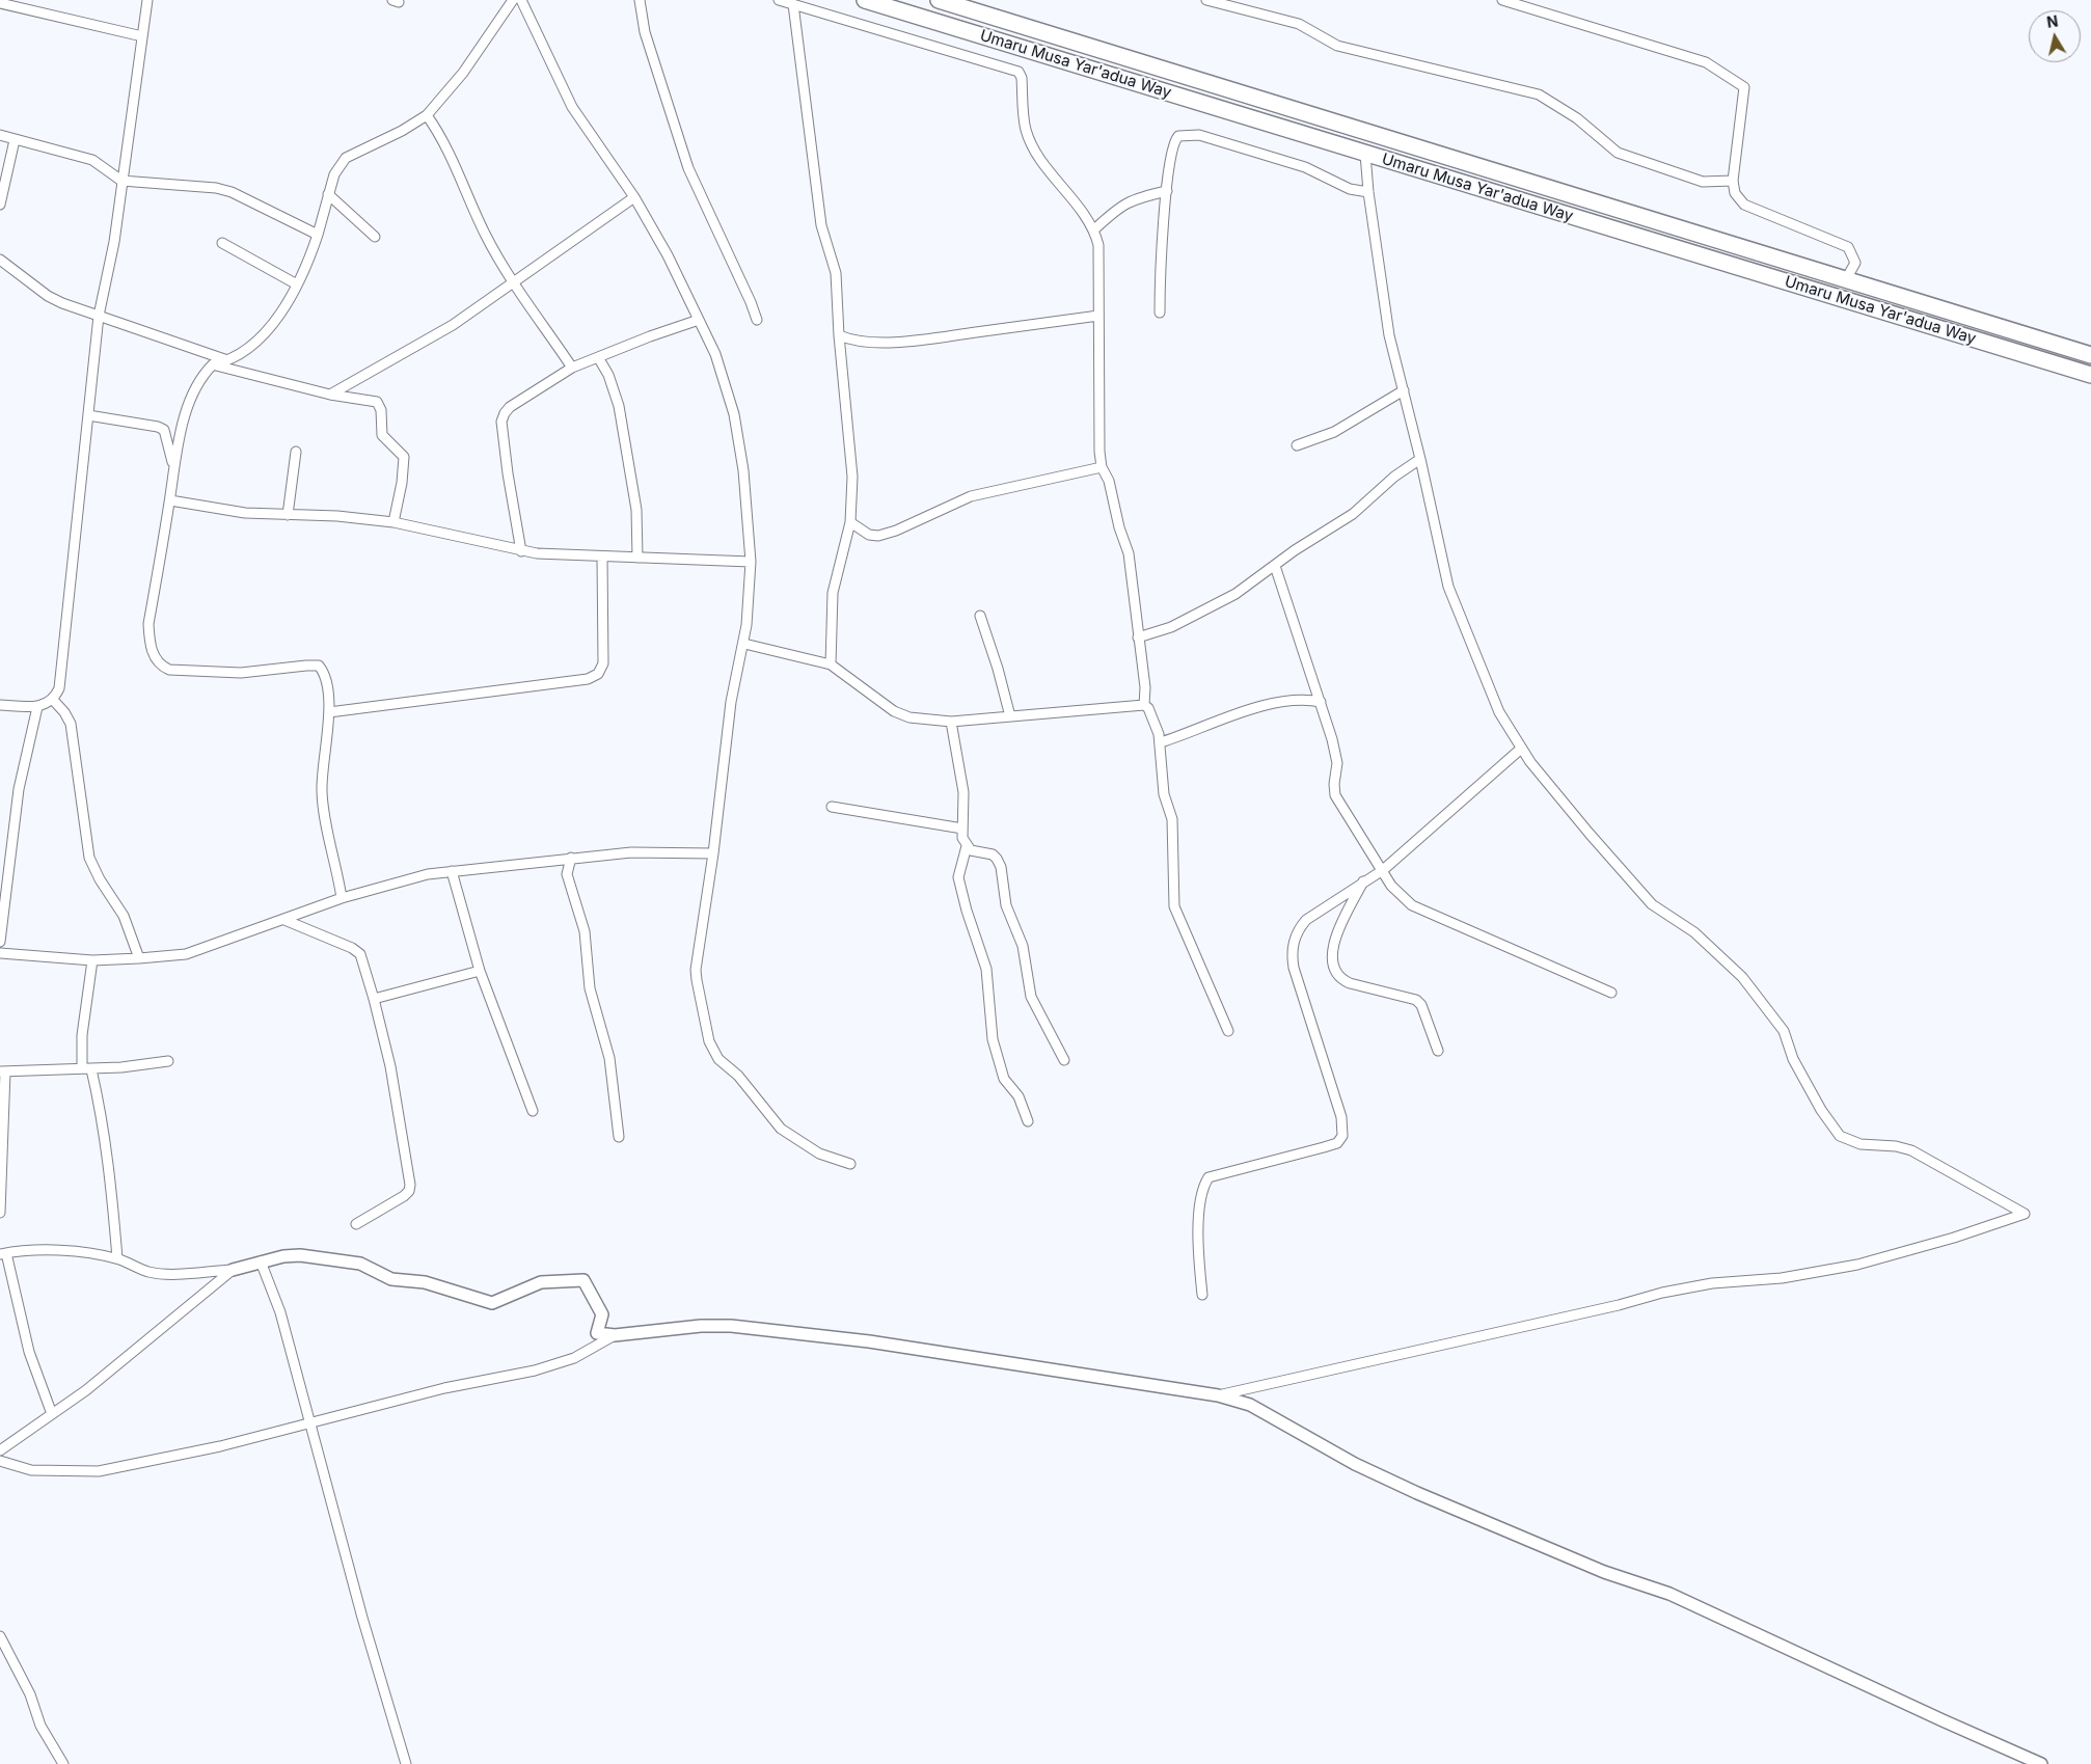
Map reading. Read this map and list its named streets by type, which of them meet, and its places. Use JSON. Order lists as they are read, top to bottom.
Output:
{
  "streets": {
    "main road": ["Umaru Musa Yar'adua Way"]
  },
  "north": "top"
}
